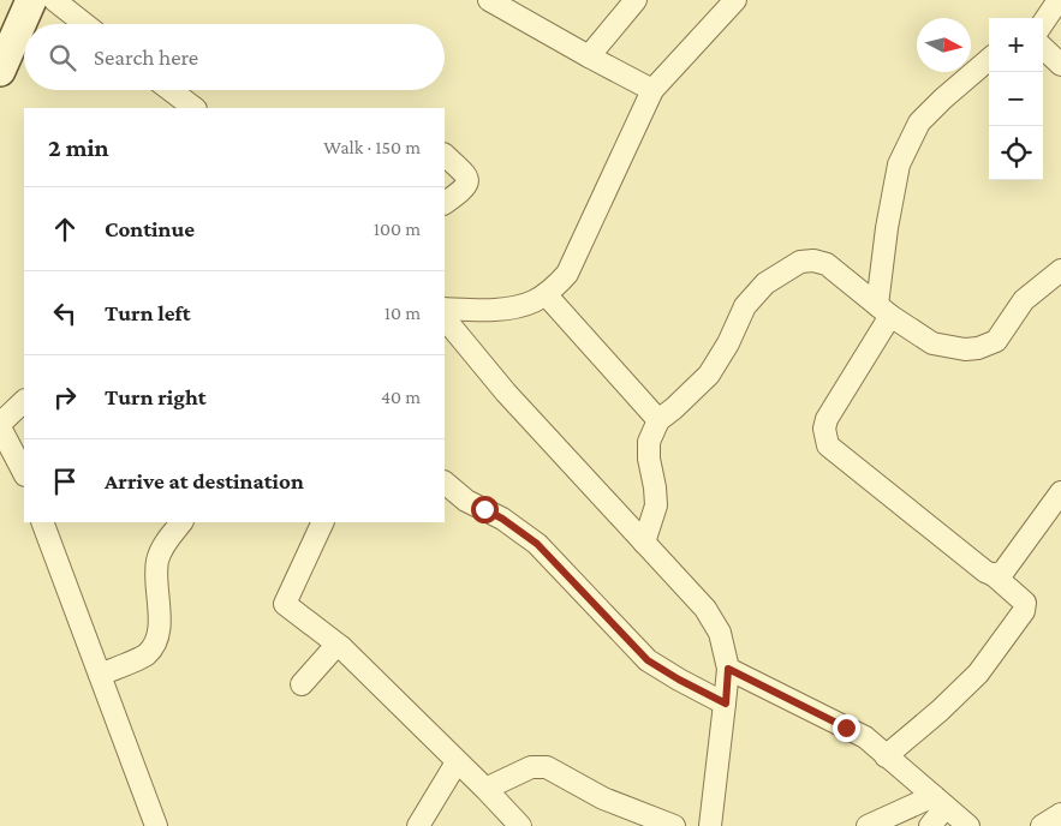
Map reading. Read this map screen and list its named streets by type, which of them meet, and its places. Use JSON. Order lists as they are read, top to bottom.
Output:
{
  "north": "right",
  "page": {
    "map_buttons": ["+", "−"],
    "search": "Search here",
    "heading": ["2 min", "Walk · 150 m"],
    "list": [
      ["Continue", "100 m"],
      ["Turn left", "10 m"],
      ["Turn right", "40 m"],
      "Arrive at destination"
    ]
  }
}
